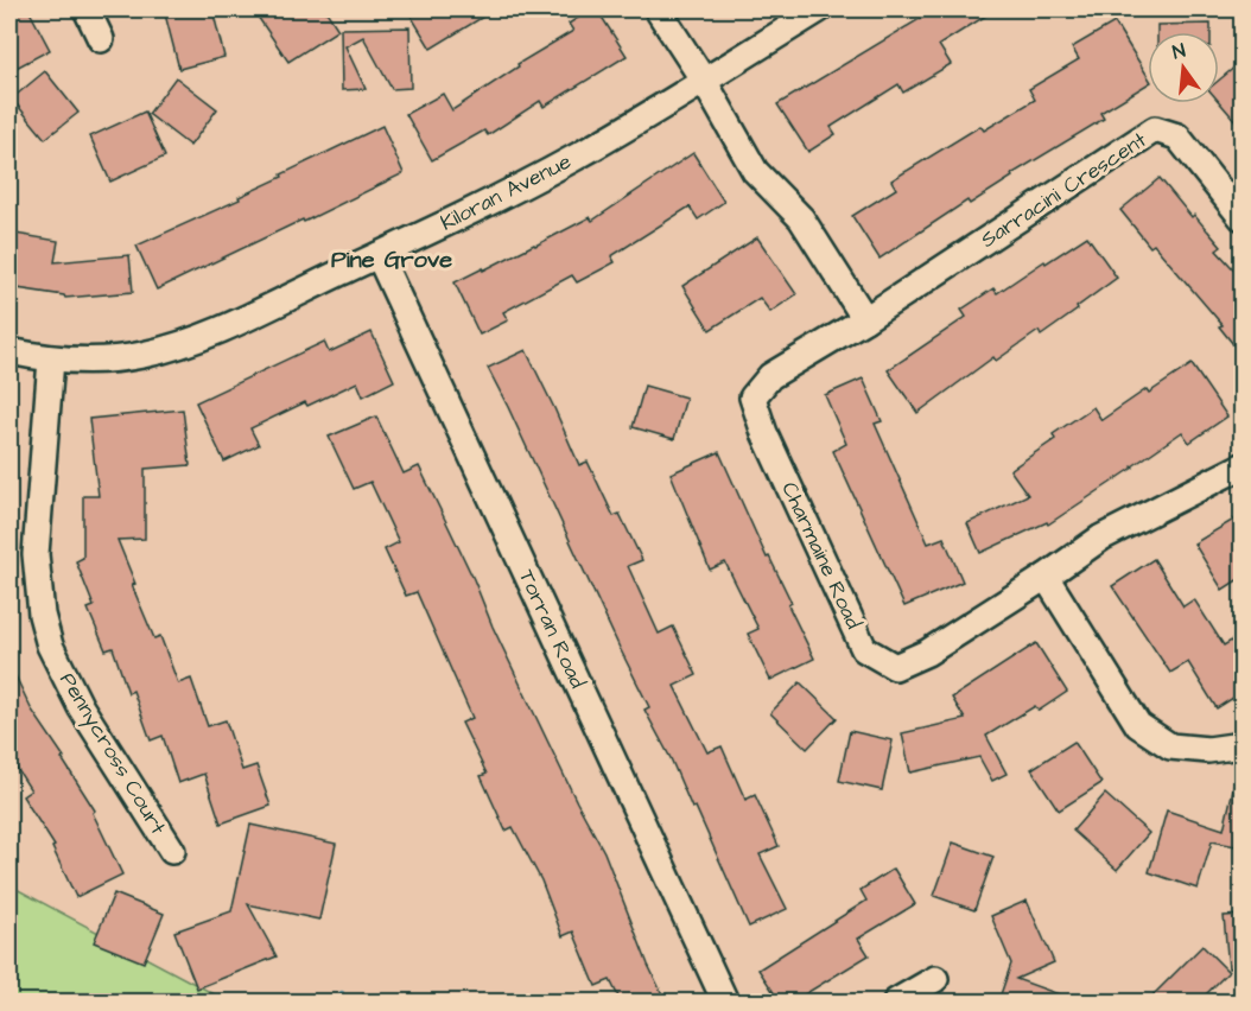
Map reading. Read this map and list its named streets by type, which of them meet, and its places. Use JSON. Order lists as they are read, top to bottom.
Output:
{
  "streets": {
    "street": [
      "Sarracini Crescent",
      "Kiloran Avenue",
      "Charmaine Road",
      "Torran Road",
      "Pennycross Court"
    ]
  },
  "crossings": [
    ["Sarracini Crescent", "Charmaine Road"],
    ["Kiloran Avenue", "Torran Road"],
    ["Kiloran Avenue", "Pennycross Court"]
  ],
  "districts": ["Pine Grove"],
  "north": "top"
}
